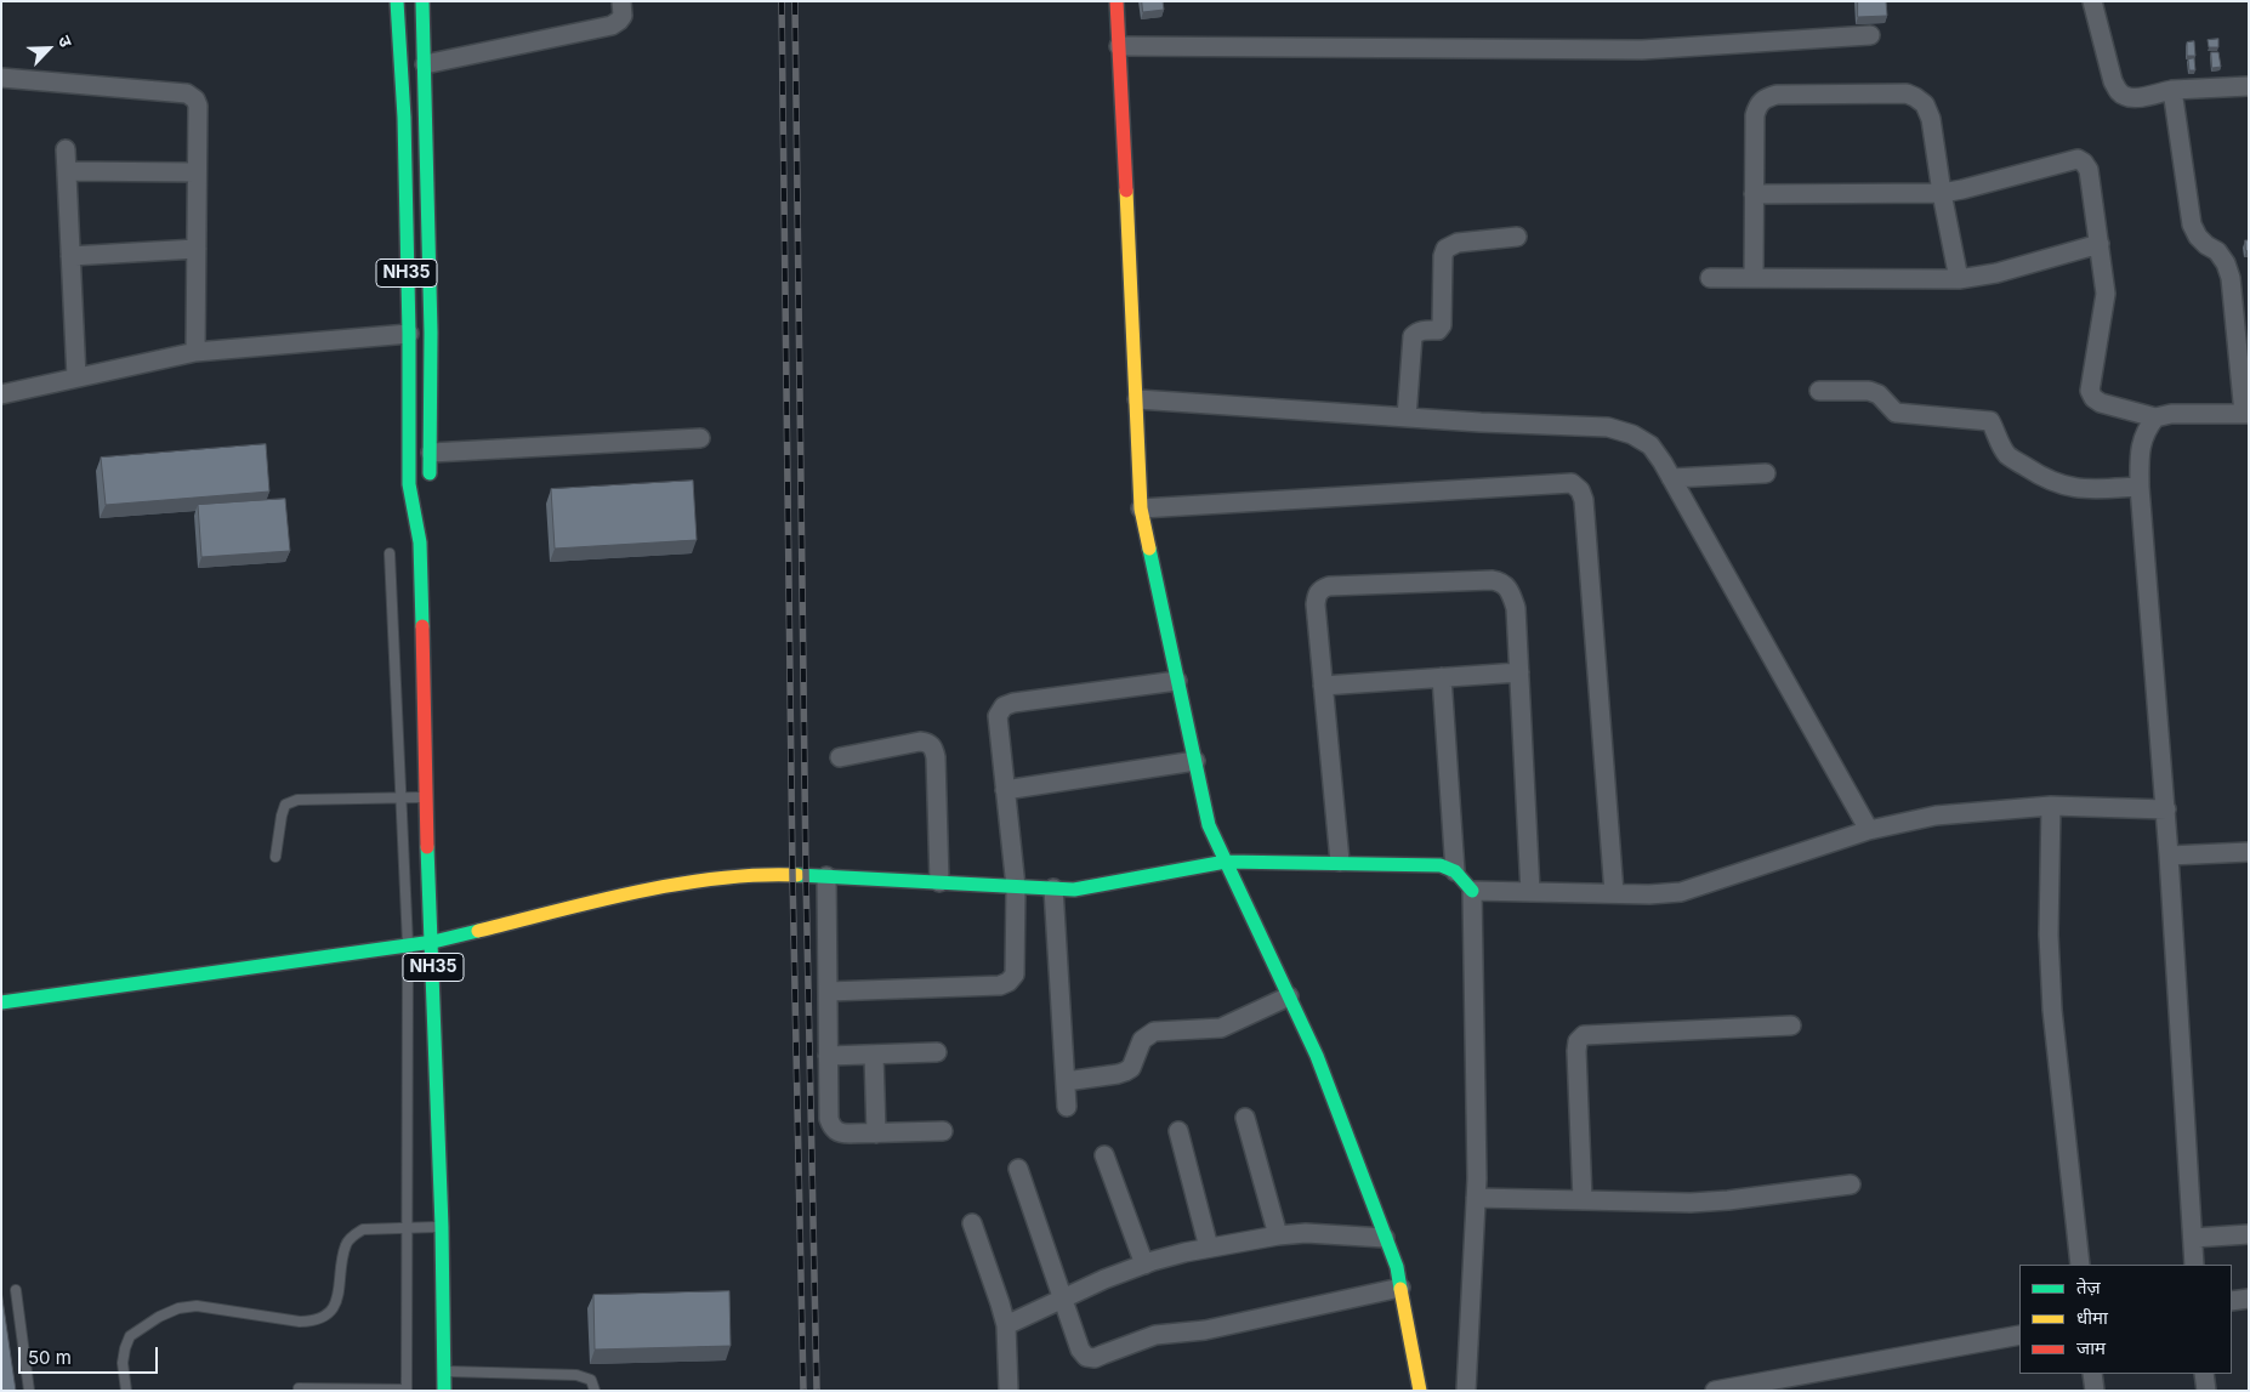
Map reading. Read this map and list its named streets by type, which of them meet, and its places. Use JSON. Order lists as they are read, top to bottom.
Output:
{
  "streets": {
    "main road": ["NH35"]
  },
  "legend": ["तेज़", "धीमा", "जाम"],
  "scale_bar": "50 m",
  "north": "top right"
}
